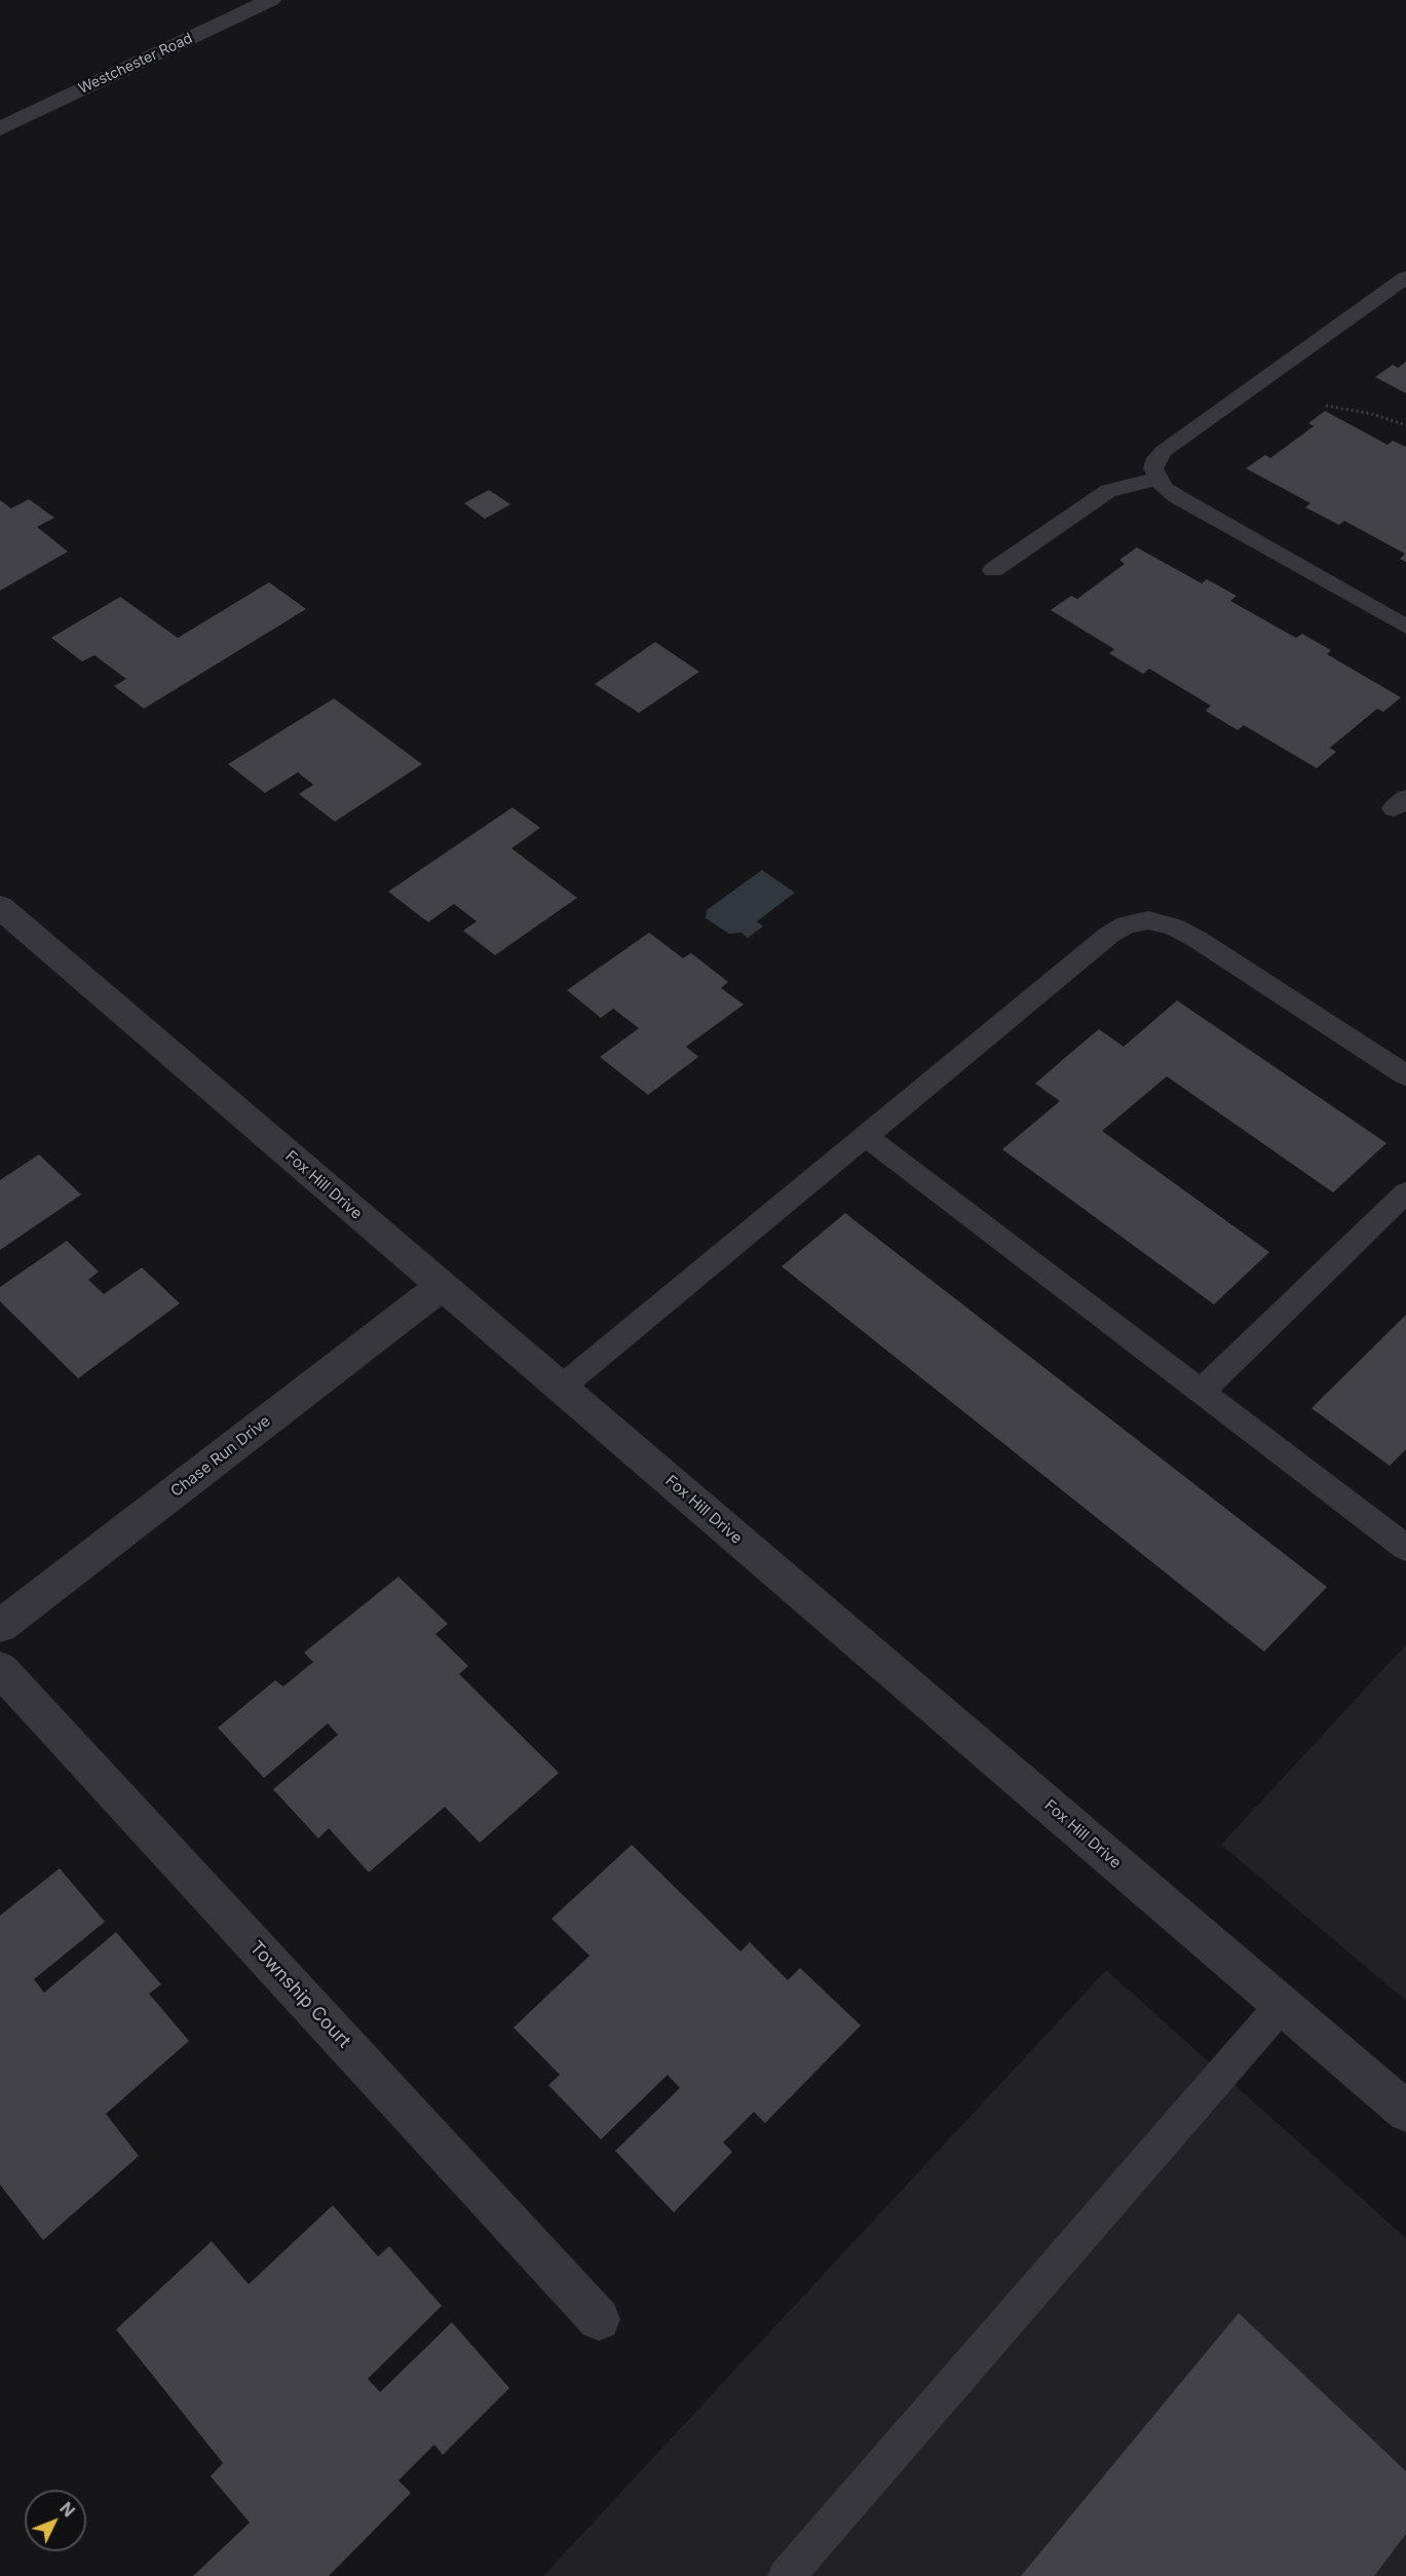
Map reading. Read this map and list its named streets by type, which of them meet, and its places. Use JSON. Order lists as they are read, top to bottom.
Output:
{
  "streets": {
    "street": [
      "Westchester Road",
      "Fox Hill Drive",
      "Chase Run Drive",
      "Township Court"
    ]
  },
  "crossings": [
    ["Fox Hill Drive", "Chase Run Drive"]
  ],
  "north": "top right"
}
